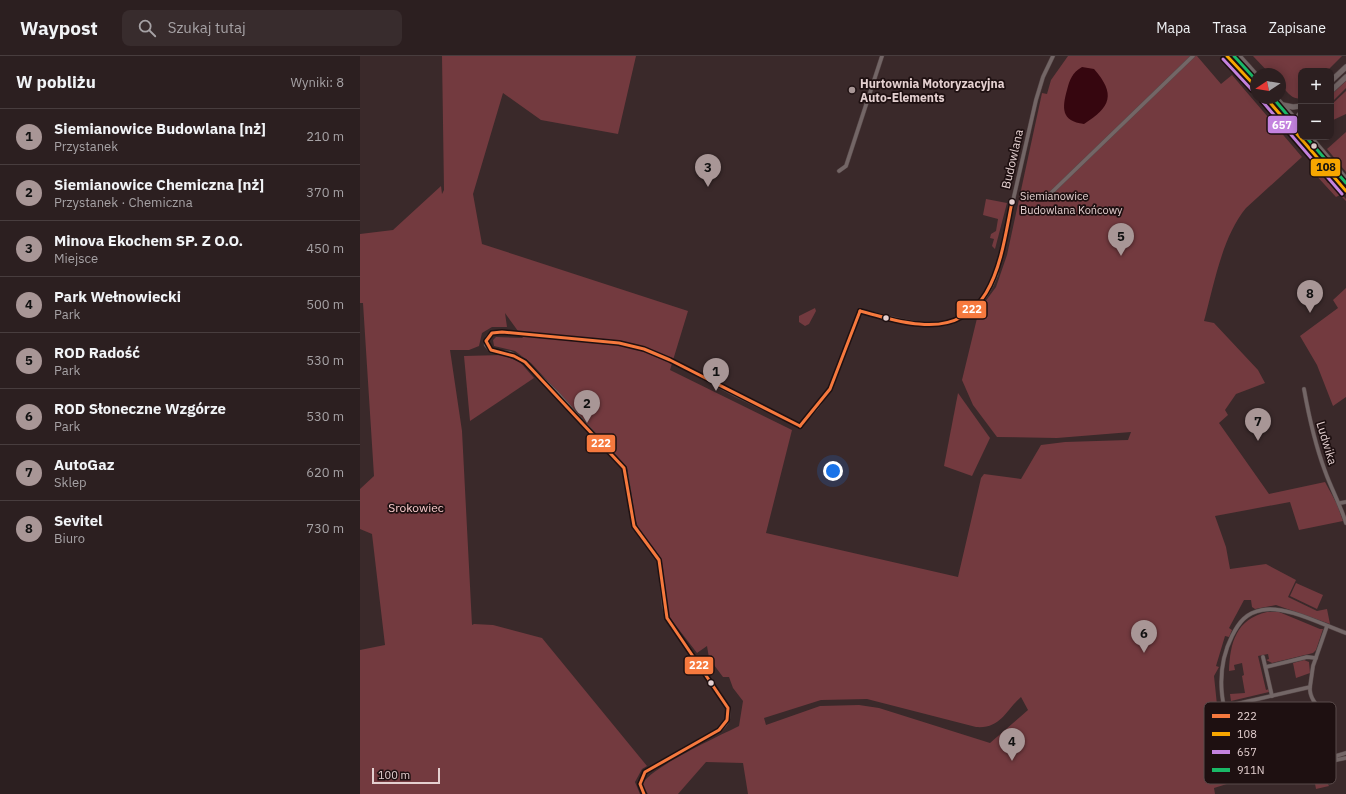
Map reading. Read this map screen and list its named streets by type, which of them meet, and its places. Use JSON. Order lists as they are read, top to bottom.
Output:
{
  "streets": {
    "street": ["Budowlana", "Ludwika"]
  },
  "parks": ["Srokowiec"],
  "places": ["Hurtownia Motoryzacyjna Auto-Elements", "Siemianowice Budowlana Końcowy"],
  "lines": [
    "transit line 108",
    "transit line 911N",
    "transit line 657",
    "transit line 222"
  ],
  "legend": [
    "222",
    "108",
    "657",
    "911N"
  ],
  "scale_bar": "100 m",
  "north": "left",
  "page": {
    "header": "Waypost",
    "search": "Szukaj tutaj",
    "nav": ["Mapa", "Trasa", "Zapisane"],
    "heading": ["W pobliżu", "Wyniki: 8"],
    "map_buttons": ["+", "−"],
    "list": [
      {
        "mark": "1",
        "name": "Siemianowice Budowlana [nż]",
        "note": "Przystanek",
        "value": "210 m"
      },
      {
        "mark": "2",
        "name": "Siemianowice Chemiczna [nż]",
        "note": "Przystanek · Chemiczna",
        "value": "370 m"
      },
      {
        "mark": "3",
        "name": "Minova Ekochem SP. Z O.O.",
        "note": "Miejsce",
        "value": "450 m"
      },
      {
        "mark": "4",
        "name": "Park Wełnowiecki",
        "note": "Park",
        "value": "500 m"
      },
      {
        "mark": "5",
        "name": "ROD Radość",
        "note": "Park",
        "value": "530 m"
      },
      {
        "mark": "6",
        "name": "ROD Słoneczne Wzgórze",
        "note": "Park",
        "value": "530 m"
      },
      {
        "mark": "7",
        "name": "AutoGaz",
        "note": "Sklep",
        "value": "620 m"
      },
      {
        "mark": "8",
        "name": "Sevitel",
        "note": "Biuro",
        "value": "730 m"
      }
    ],
    "pins": [
      "3",
      "5",
      "8",
      "1",
      "2",
      "7",
      "6",
      "4"
    ],
    "scale": "100 m"
  }
}
